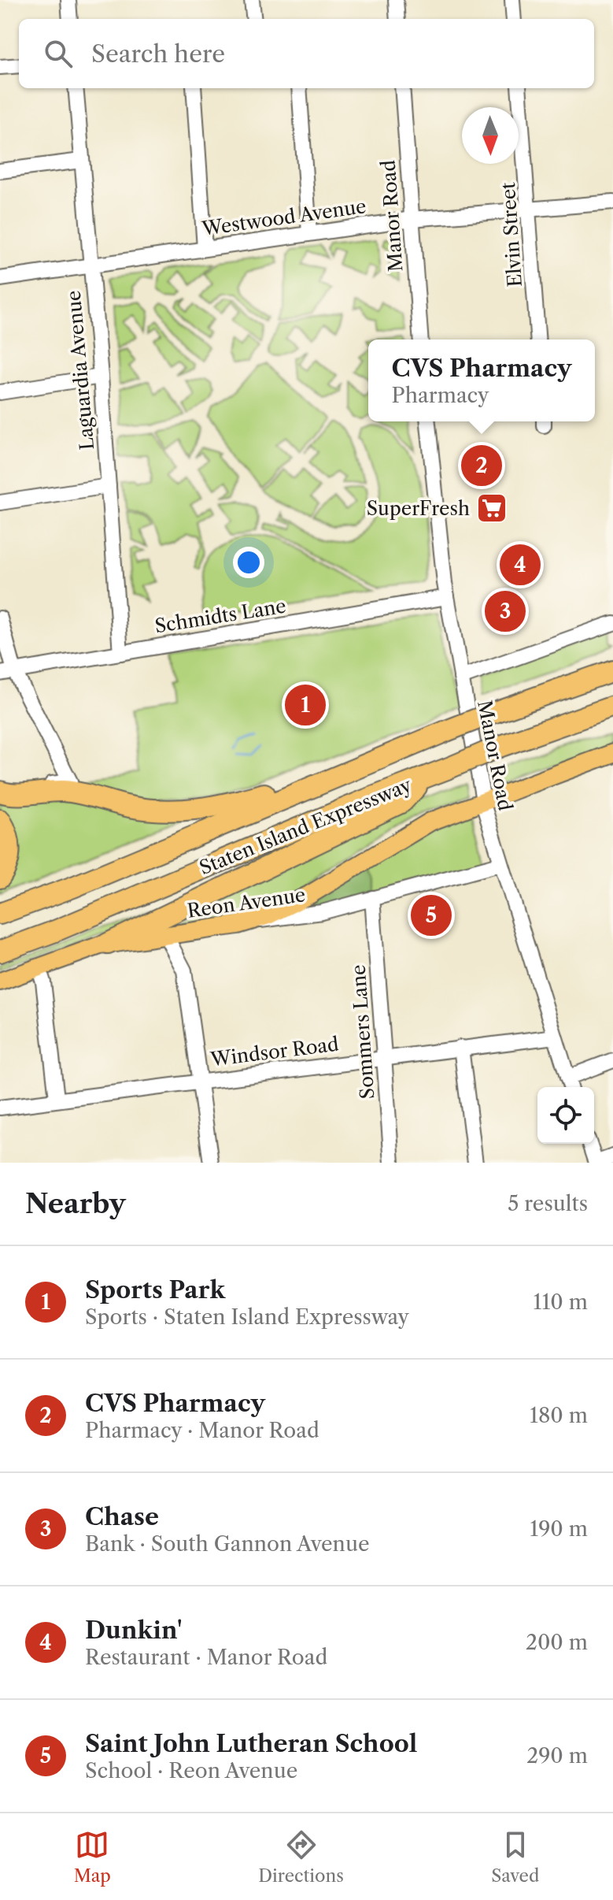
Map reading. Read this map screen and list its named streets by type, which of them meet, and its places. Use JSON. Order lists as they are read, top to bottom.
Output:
{
  "streets": {
    "highway": ["Staten Island Expressway"],
    "main road": ["Reon Avenue"],
    "street": [
      "Manor Road",
      "Westwood Avenue",
      "Elvin Street",
      "Laguardia Avenue",
      "Schmidts Lane",
      "Sommers Lane",
      "Windsor Road"
    ]
  },
  "crossings": [
    ["Manor Road", "Westwood Avenue"],
    ["Manor Road", "Schmidts Lane"],
    ["Manor Road", "Reon Avenue"],
    ["Manor Road", "Windsor Road"],
    ["Westwood Avenue", "Elvin Street"],
    ["Westwood Avenue", "Laguardia Avenue"],
    ["Laguardia Avenue", "Schmidts Lane"],
    ["Reon Avenue", "Sommers Lane"],
    ["Sommers Lane", "Windsor Road"]
  ],
  "places": {
    "supermarket": ["SuperFresh"]
  },
  "north": "bottom",
  "page": {
    "search": "Search here",
    "popup": ["CVS Pharmacy", "Pharmacy"],
    "pins": [
      "2",
      "4",
      "3",
      "1",
      "5"
    ],
    "heading": ["Nearby", "5 results"],
    "list": [
      {
        "mark": "1",
        "name": "Sports Park",
        "note": "Sports · Staten Island Expressway",
        "value": "110 m"
      },
      {
        "mark": "2",
        "name": "CVS Pharmacy",
        "note": "Pharmacy · Manor Road",
        "value": "180 m"
      },
      {
        "mark": "3",
        "name": "Chase",
        "note": "Bank · South Gannon Avenue",
        "value": "190 m"
      },
      {
        "mark": "4",
        "name": "Dunkin'",
        "note": "Restaurant · Manor Road",
        "value": "200 m"
      },
      {
        "mark": "5",
        "name": "Saint John Lutheran School",
        "note": "School · Reon Avenue",
        "value": "290 m"
      }
    ],
    "nav": ["Map", "Directions", "Saved"]
  }
}
